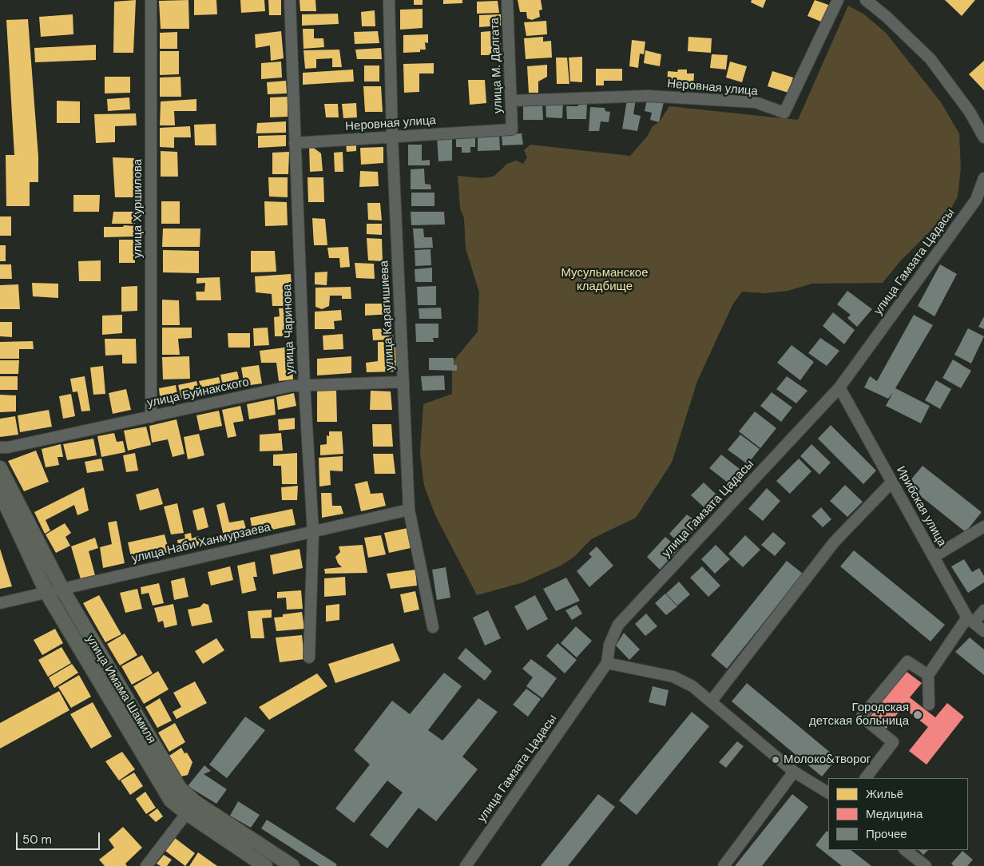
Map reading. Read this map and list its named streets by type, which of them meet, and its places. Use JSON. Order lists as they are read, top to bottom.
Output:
{
  "streets": {
    "main road": ["улица Имама Шамиля"],
    "street": [
      "улица М. Далгата",
      "Неровная улица",
      "улица Хуршилова",
      "улица Гамзата Цадасы",
      "улица Карагишиева",
      "улица Чаринова",
      "улица Буйнакского",
      "Ирибская улица",
      "улица Наби Ханмурзаева"
    ]
  },
  "crossings": [
    ["улица М. Далгата", "Неровная улица"],
    ["Неровная улица", "улица Карагишиева"],
    ["Неровная улица", "улица Чаринова"],
    ["улица Хуршилова", "улица Буйнакского"],
    ["улица Гамзата Цадасы", "Ирибская улица"],
    ["улица Карагишиева", "улица Буйнакского"],
    ["улица Карагишиева", "улица Наби Ханмурзаева"],
    ["улица Чаринова", "улица Буйнакского"],
    ["улица Чаринова", "улица Наби Ханмурзаева"],
    ["улица Наби Ханмурзаева", "улица Имама Шамиля"]
  ],
  "parks": ["Мусульманское кладбище"],
  "places": ["Городская детская больница", "Молоко&творог"],
  "legend": ["Жильё", "Медицина", "Прочее"],
  "scale_bar": "50 m"
}
